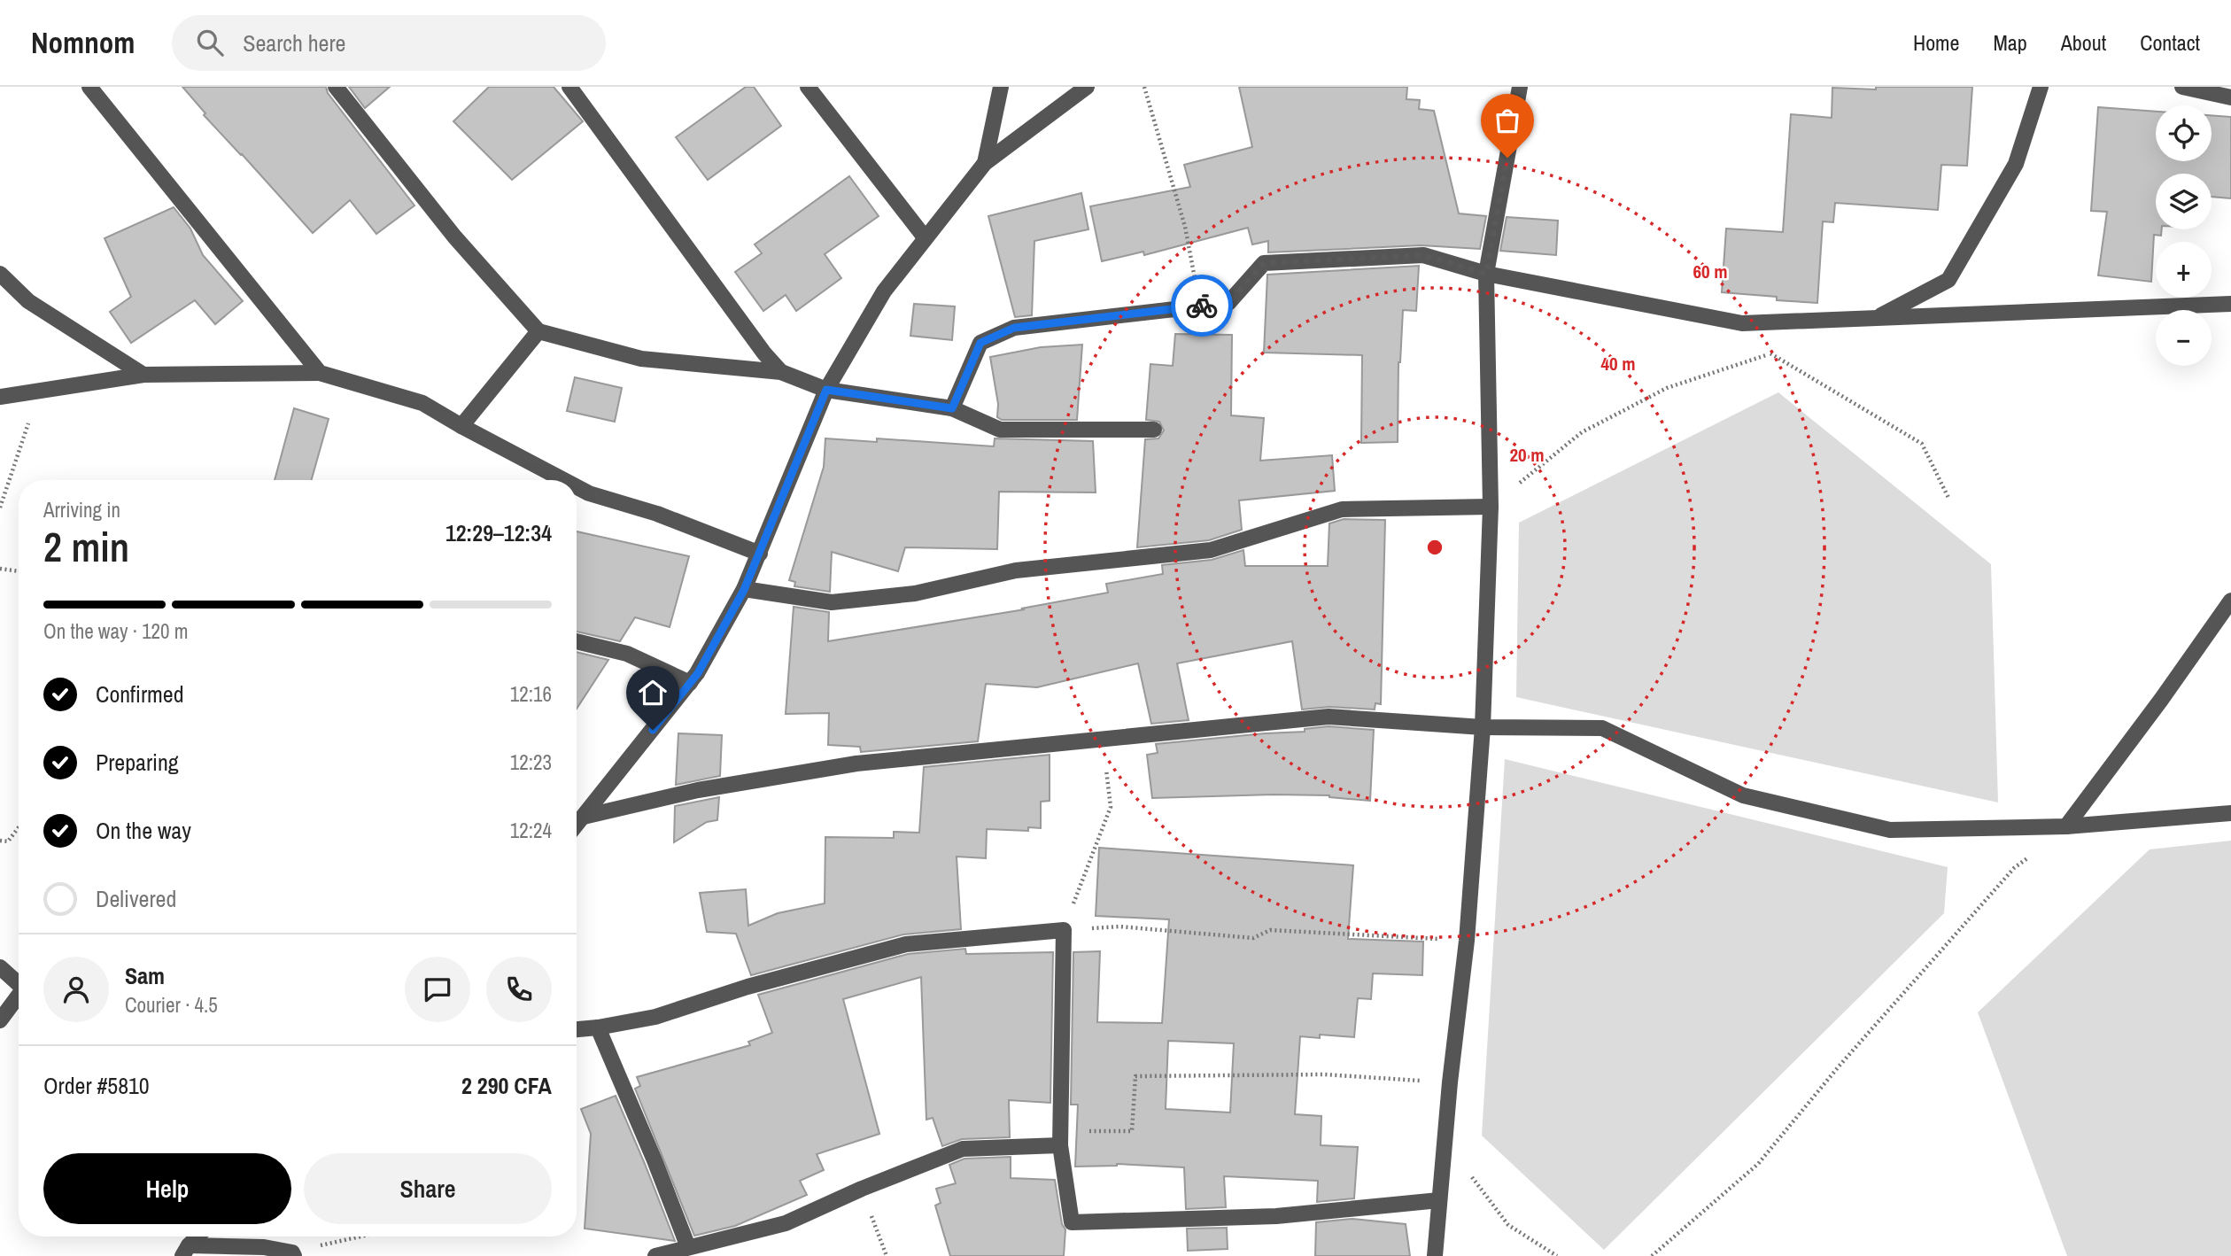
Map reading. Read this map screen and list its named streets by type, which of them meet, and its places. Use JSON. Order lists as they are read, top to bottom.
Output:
{
  "page": {
    "header": "Nomnom",
    "search": "Search here",
    "nav": [
      "Home",
      "Map",
      "About",
      "Contact"
    ],
    "map_buttons": ["+", "−"],
    "heading": ["2 min", "Arriving in", "12:29–12:34"],
    "panel": [
      "Sam",
      "Courier · 4.5",
      "Order #5810",
      "2 290 CFA"
    ],
    "bar": "On the way · 120 m",
    "list": [
      ["Confirmed", "12:16"],
      ["Preparing", "12:23"],
      ["On the way", "12:24"],
      "Delivered"
    ],
    "buttons": ["Help", "Share"]
  },
  "rings": ["60 m", "40 m", "20 m"]
}
